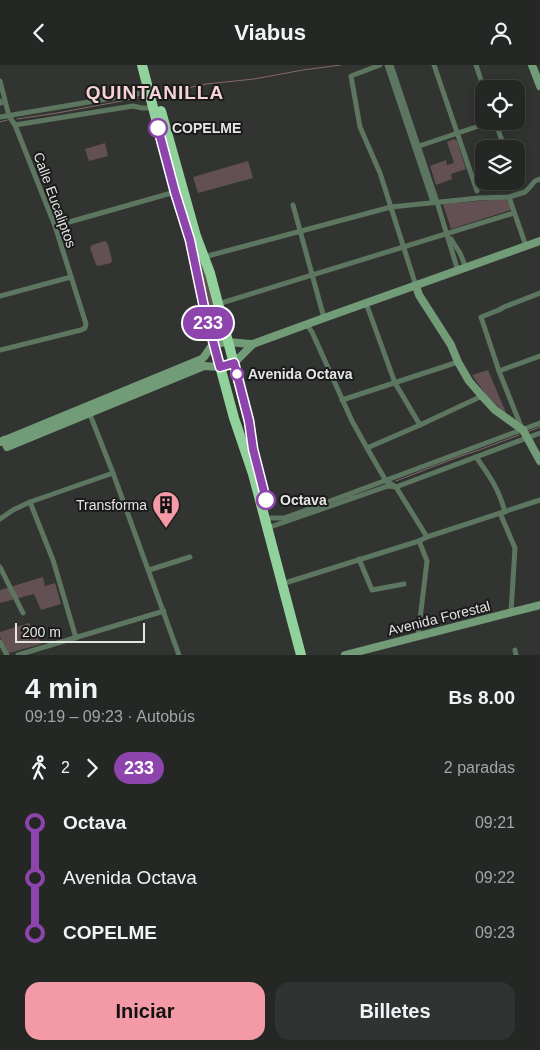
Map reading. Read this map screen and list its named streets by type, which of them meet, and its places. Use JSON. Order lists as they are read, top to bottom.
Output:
{
  "streets": {
    "main road": ["Avenida Forestal"],
    "street": ["Calle Eucaliptos"]
  },
  "districts": ["QUINTANILLA"],
  "places": {
    "other": ["COPELME", "Avenida Octava", "Octava"],
    "building": ["Transforma"]
  },
  "lines": ["bus line 233"],
  "scale_bar": "200 m",
  "page": {
    "header": "Viabus",
    "on_map": "233",
    "scale": "200 m",
    "heading": ["4 min", "09:19 – 09:23 · Autobús", "Bs 8.00"],
    "legs": ["2", "233", "2 paradas"],
    "list": [
      {
        "name": "Octava",
        "value": "09:21"
      },
      {
        "name": "Avenida Octava",
        "value": "09:22"
      },
      {
        "name": "COPELME",
        "value": "09:23"
      }
    ],
    "buttons": ["Iniciar", "Billetes"]
  }
}
